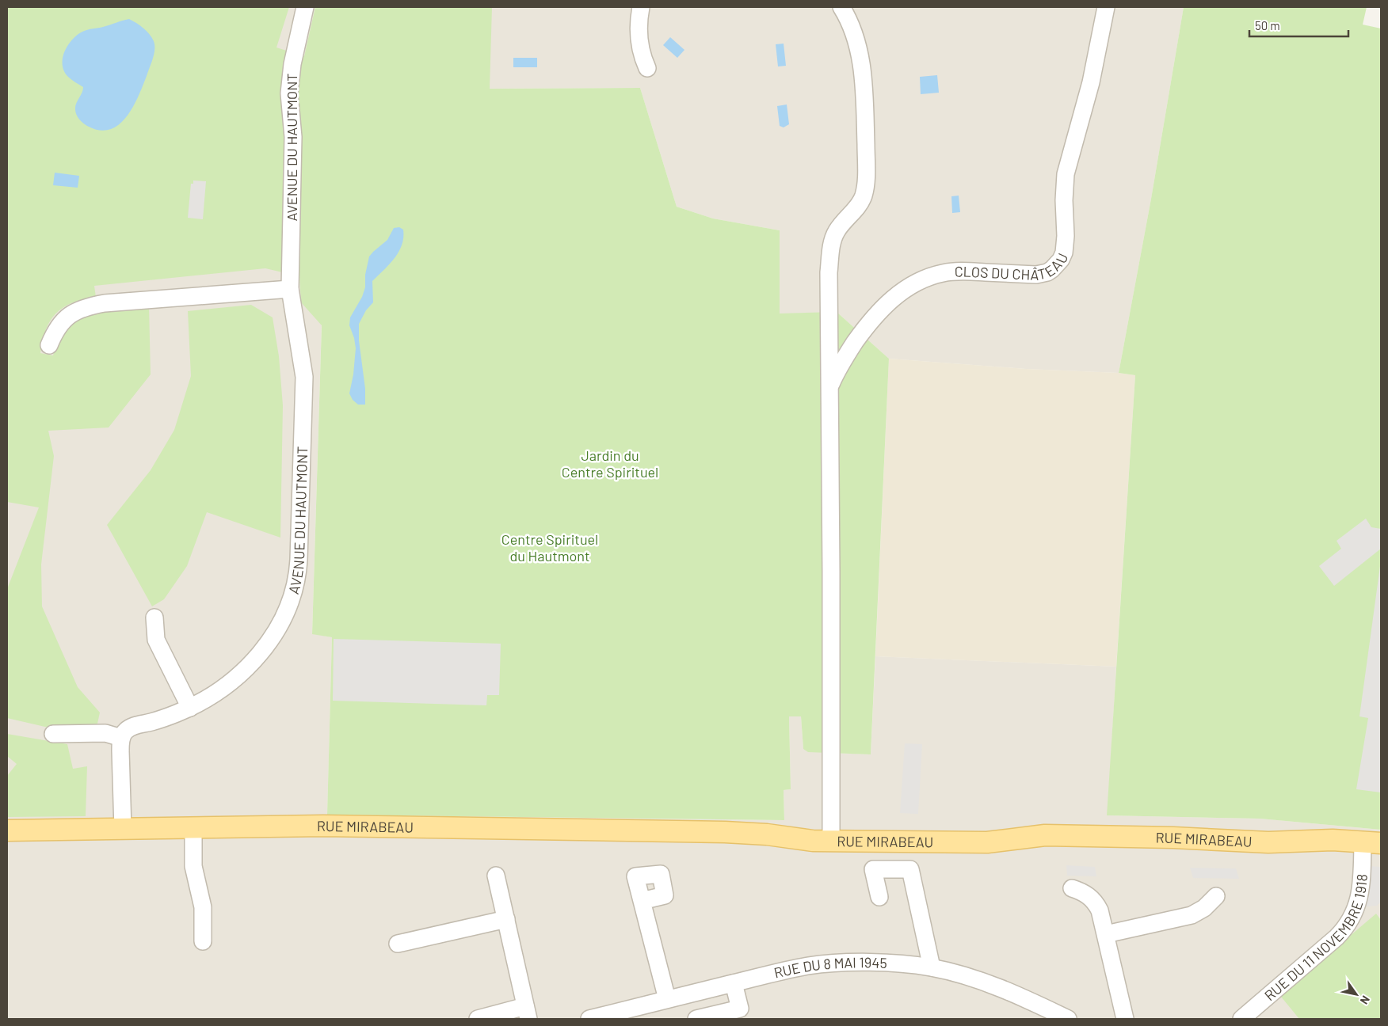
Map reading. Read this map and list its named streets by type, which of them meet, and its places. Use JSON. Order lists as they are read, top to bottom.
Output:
{
  "streets": {
    "main road": ["RUE MIRABEAU"],
    "street": [
      "AVENUE DU HAUTMONT",
      "CLOS DU CHÂTEAU",
      "RUE DU 11 NOVEMBRE 1918",
      "RUE DU 8 MAI 1945"
    ]
  },
  "crossings": [
    ["RUE MIRABEAU", "RUE DU 11 NOVEMBRE 1918"]
  ],
  "parks": ["Jardin du Centre Spirituel", "Centre Spirituel du Hautmont"],
  "scale_bar": "50 m",
  "north": "bottom right"
}
